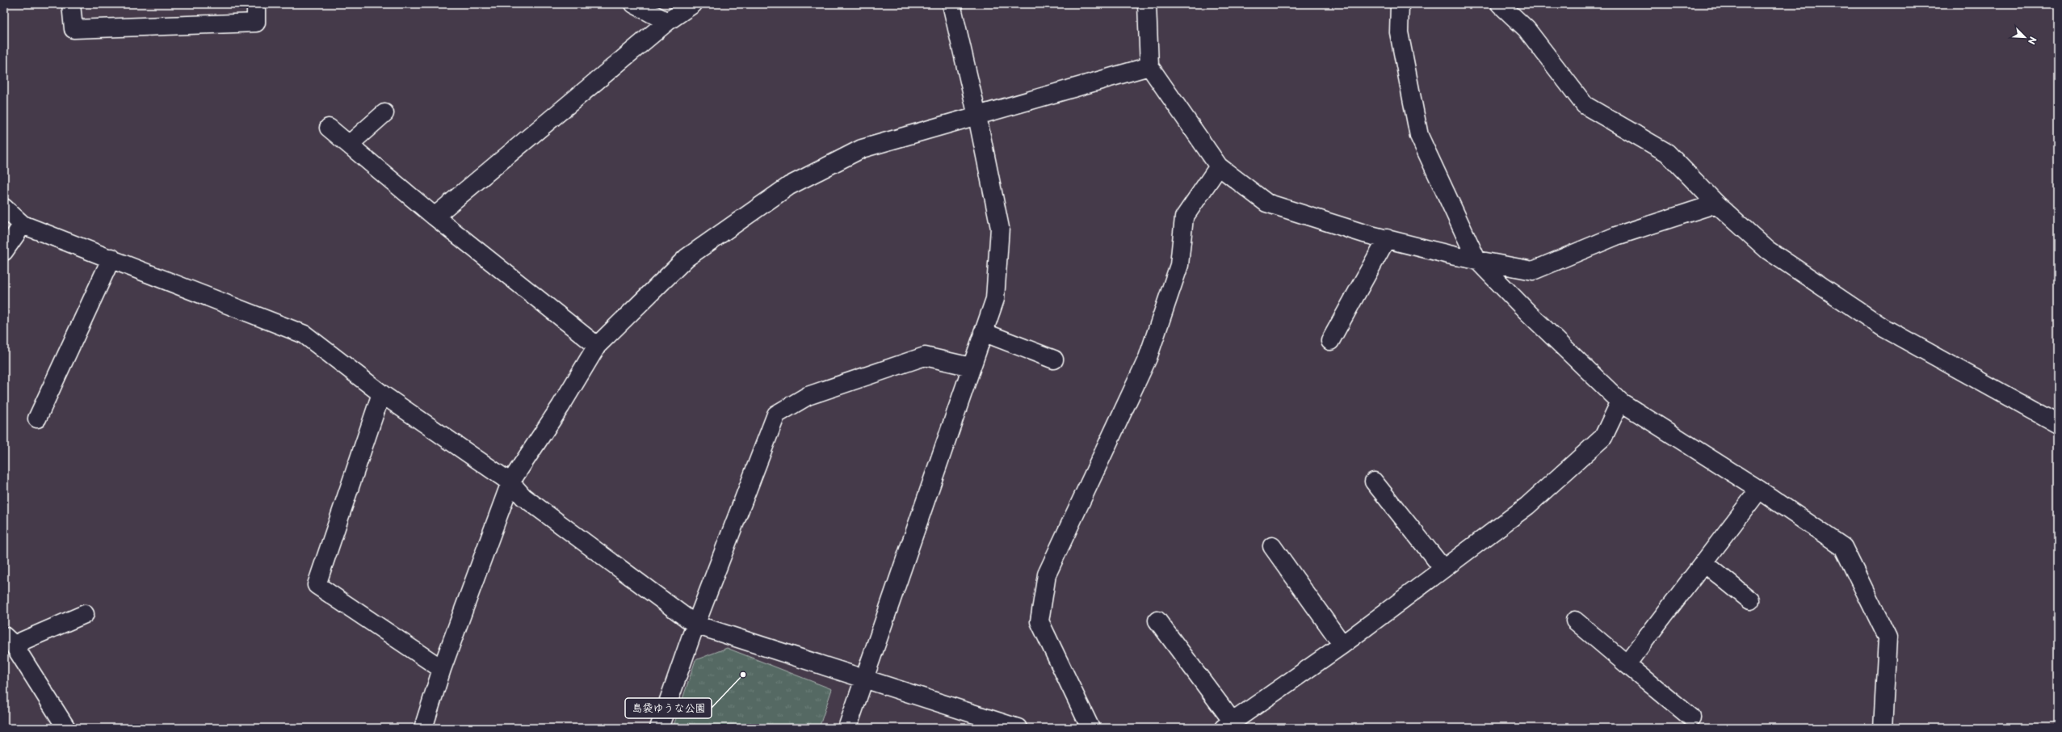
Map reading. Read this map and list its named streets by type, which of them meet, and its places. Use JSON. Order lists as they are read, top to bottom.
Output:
{
  "places": ["島袋ゆうな公園"],
  "north": "bottom right"
}
